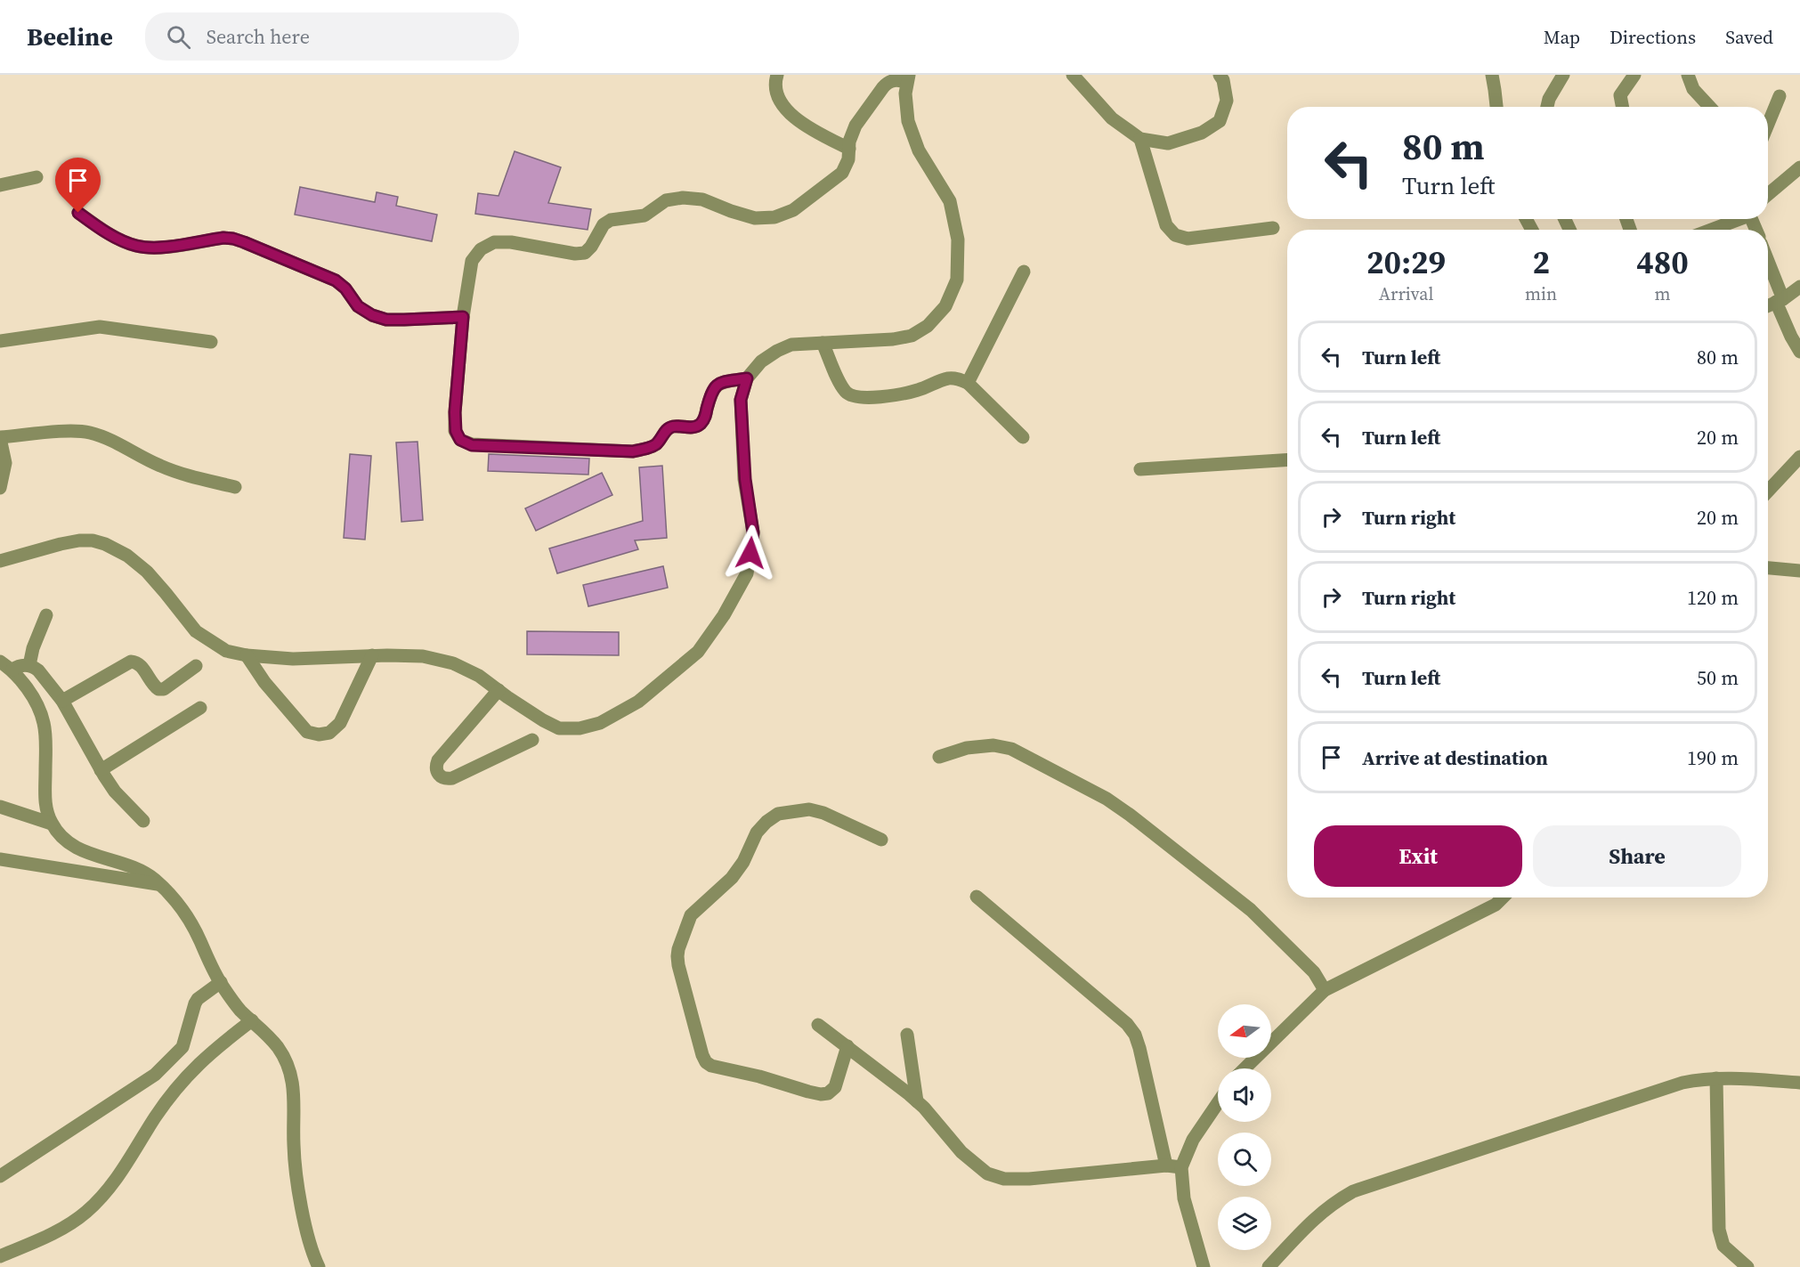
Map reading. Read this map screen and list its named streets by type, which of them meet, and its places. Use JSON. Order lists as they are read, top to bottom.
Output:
{
  "north": "left",
  "page": {
    "header": "Beeline",
    "search": "Search here",
    "nav": ["Map", "Directions", "Saved"],
    "turn": ["80 m", "Turn left"],
    "eta": [
      "20:29",
      "Arrival",
      "2",
      "min",
      "480",
      "m"
    ],
    "list": [
      {
        "name": "Turn left",
        "value": "80 m"
      },
      {
        "name": "Turn left",
        "value": "20 m"
      },
      {
        "name": "Turn right",
        "value": "20 m"
      },
      {
        "name": "Turn right",
        "value": "120 m"
      },
      {
        "name": "Turn left",
        "value": "50 m"
      },
      {
        "name": "Arrive at destination",
        "value": "190 m"
      }
    ],
    "buttons": ["Exit", "Share"]
  }
}
